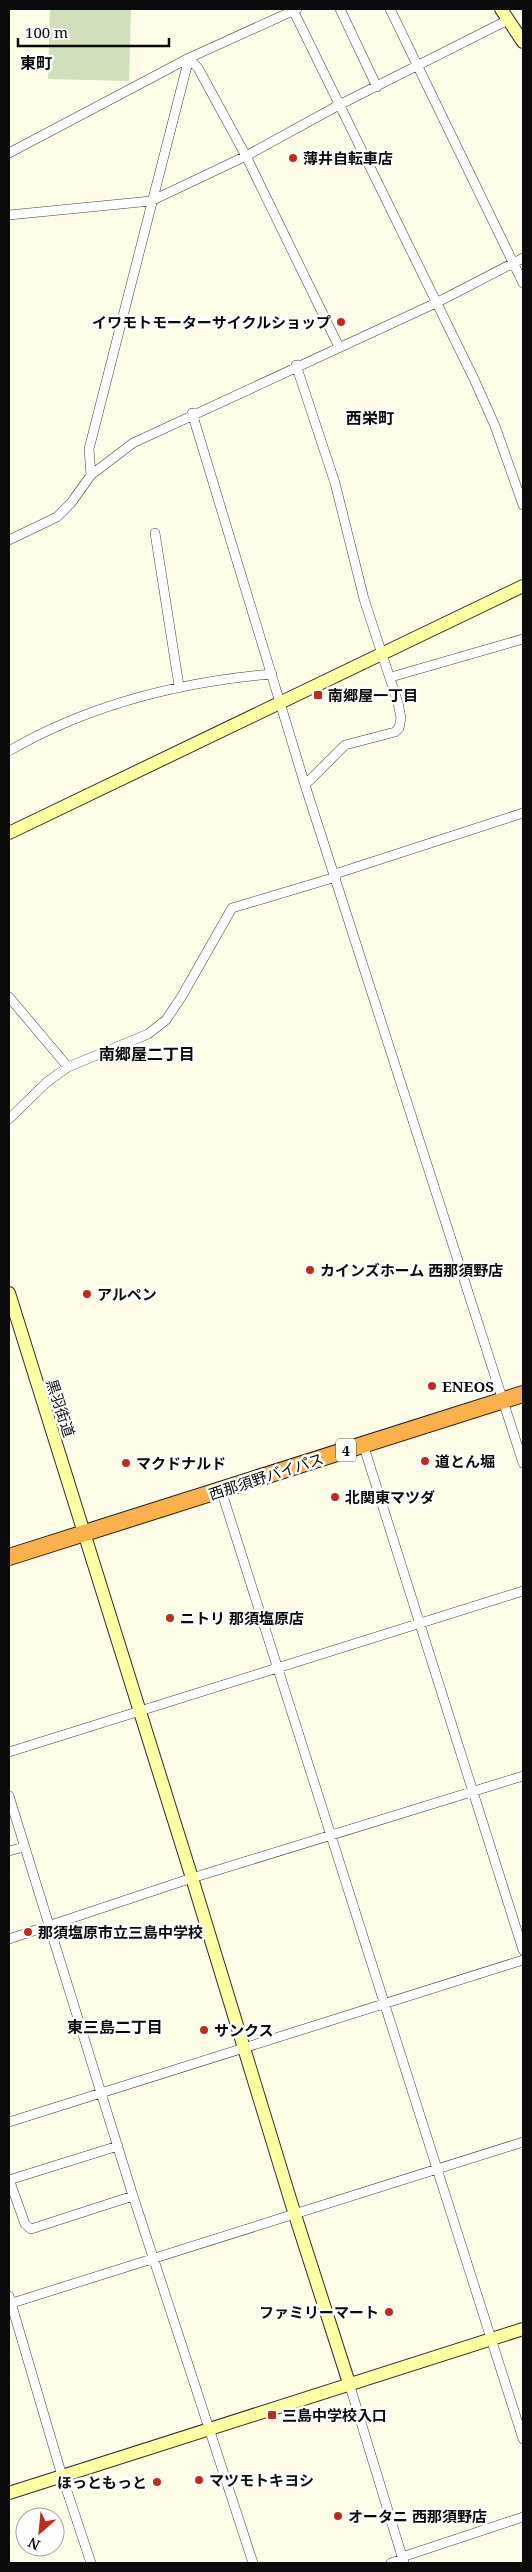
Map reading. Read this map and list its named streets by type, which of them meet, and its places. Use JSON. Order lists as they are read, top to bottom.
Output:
{
  "streets": {
    "highway": ["4", "西那須野バイパス"],
    "street": ["黒羽街道"]
  },
  "crossings": [
    ["黒羽街道", "西那須野バイパス"]
  ],
  "districts": [
    "東町",
    "西栄町",
    "南郷屋二丁目",
    "東三島二丁目"
  ],
  "places": {
    "other": [
      "薄井自転車店",
      "イワモトモーターサイクルショップ",
      "カインズホーム 西那須野店",
      "アルペン",
      "ENEOS",
      "道とん堀",
      "マクドナルド",
      "北関東マツダ",
      "ニトリ 那須塩原店",
      "那須塩原市立三島中学校",
      "サンクス",
      "ファミリーマート",
      "マツモトキヨシ",
      "ほっともっと",
      "オータニ 西那須野店"
    ],
    "transit": ["南郷屋一丁目", "三島中学校入口"]
  },
  "scale_bar": "100 m",
  "north": "bottom left"
}
